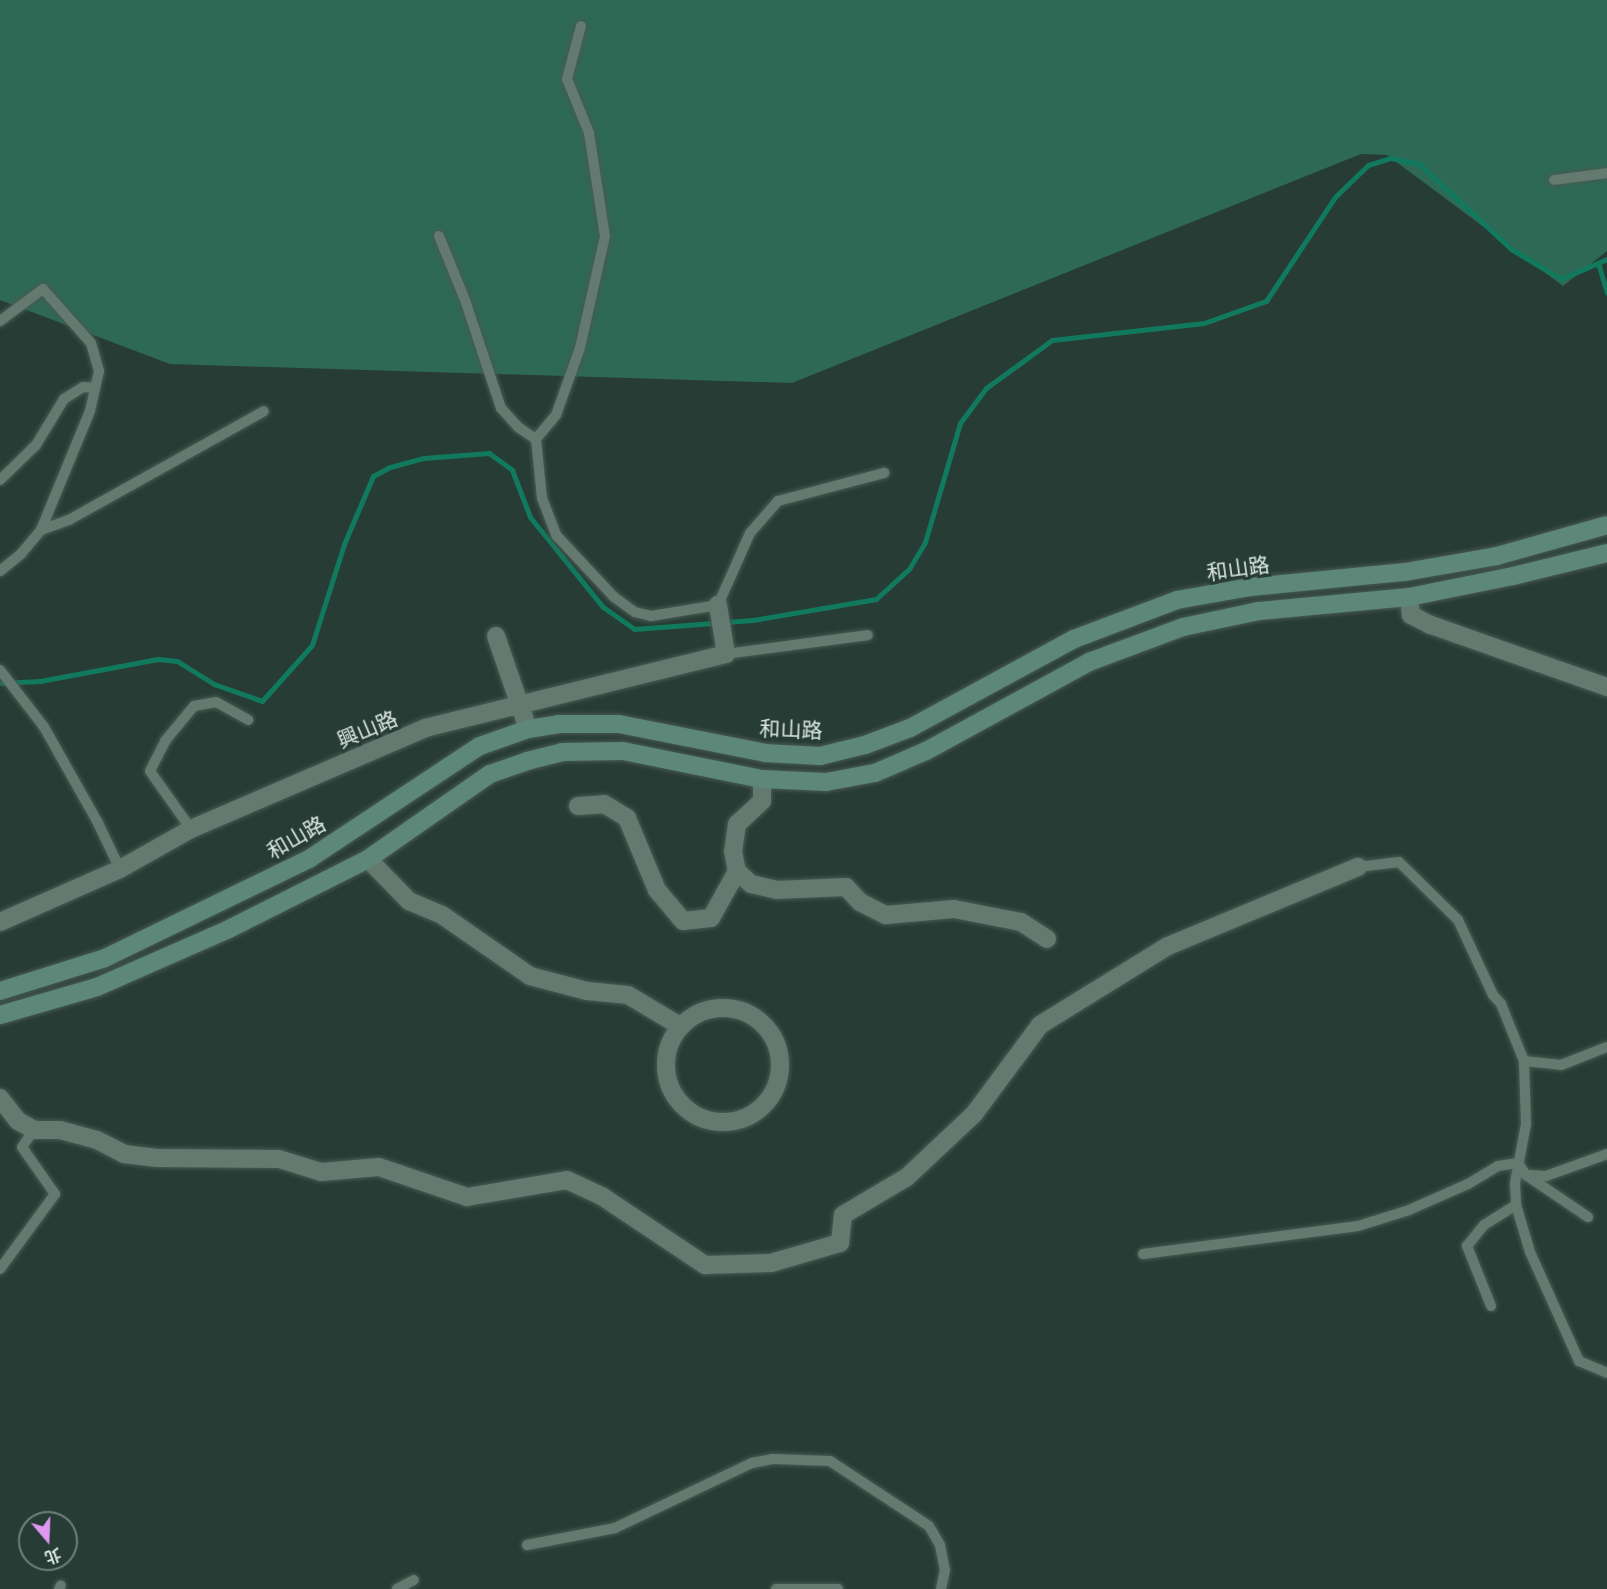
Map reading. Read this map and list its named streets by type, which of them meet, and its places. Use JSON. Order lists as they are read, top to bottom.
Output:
{
  "streets": {
    "main road": ["和山路"],
    "street": ["興山路"]
  },
  "north": "bottom"
}
